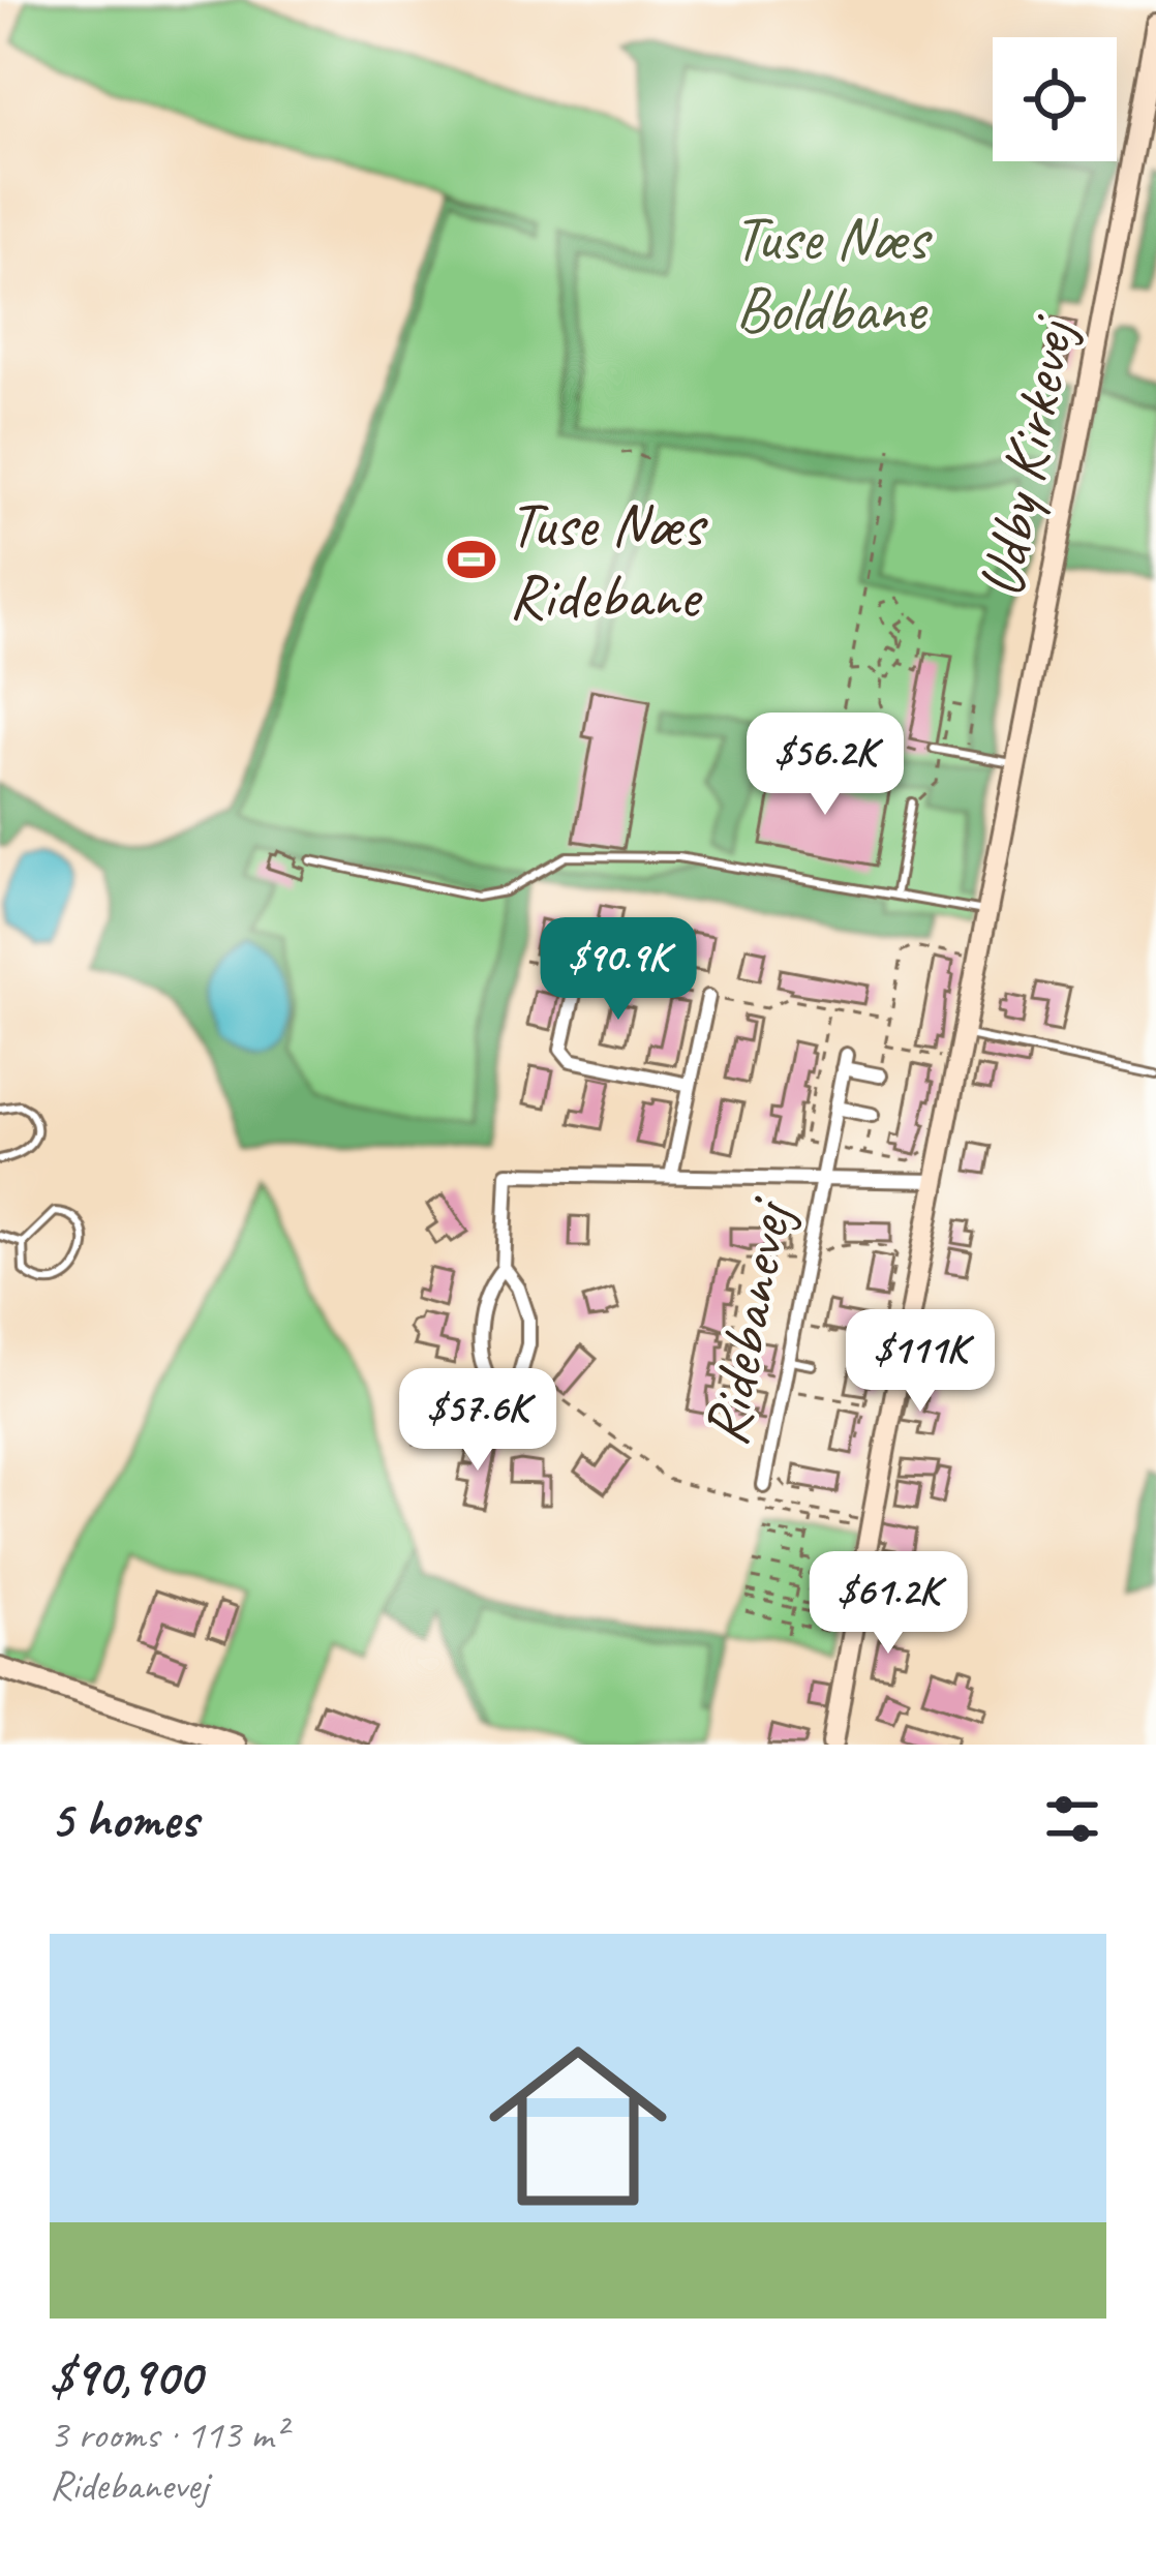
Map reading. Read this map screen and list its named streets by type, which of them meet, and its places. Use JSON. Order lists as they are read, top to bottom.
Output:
{
  "streets": {
    "street": ["Udby Kirkevej", "Ridebanevej"]
  },
  "crossings": [
    ["Udby Kirkevej", "Ridebanevej"]
  ],
  "parks": ["Tuse Næs Boldbane"],
  "places": {
    "sports": ["Tuse Næs Ridebane"]
  },
  "page": {
    "price": [
      "$56.2K",
      "$90.9K",
      "$111K",
      "$57.6K",
      "$61.2K"
    ],
    "heading": "5 homes",
    "list": [
      {
        "name": "$90,900",
        "note": "3 rooms · 113 m² · Ridebanevej"
      }
    ]
  }
}
